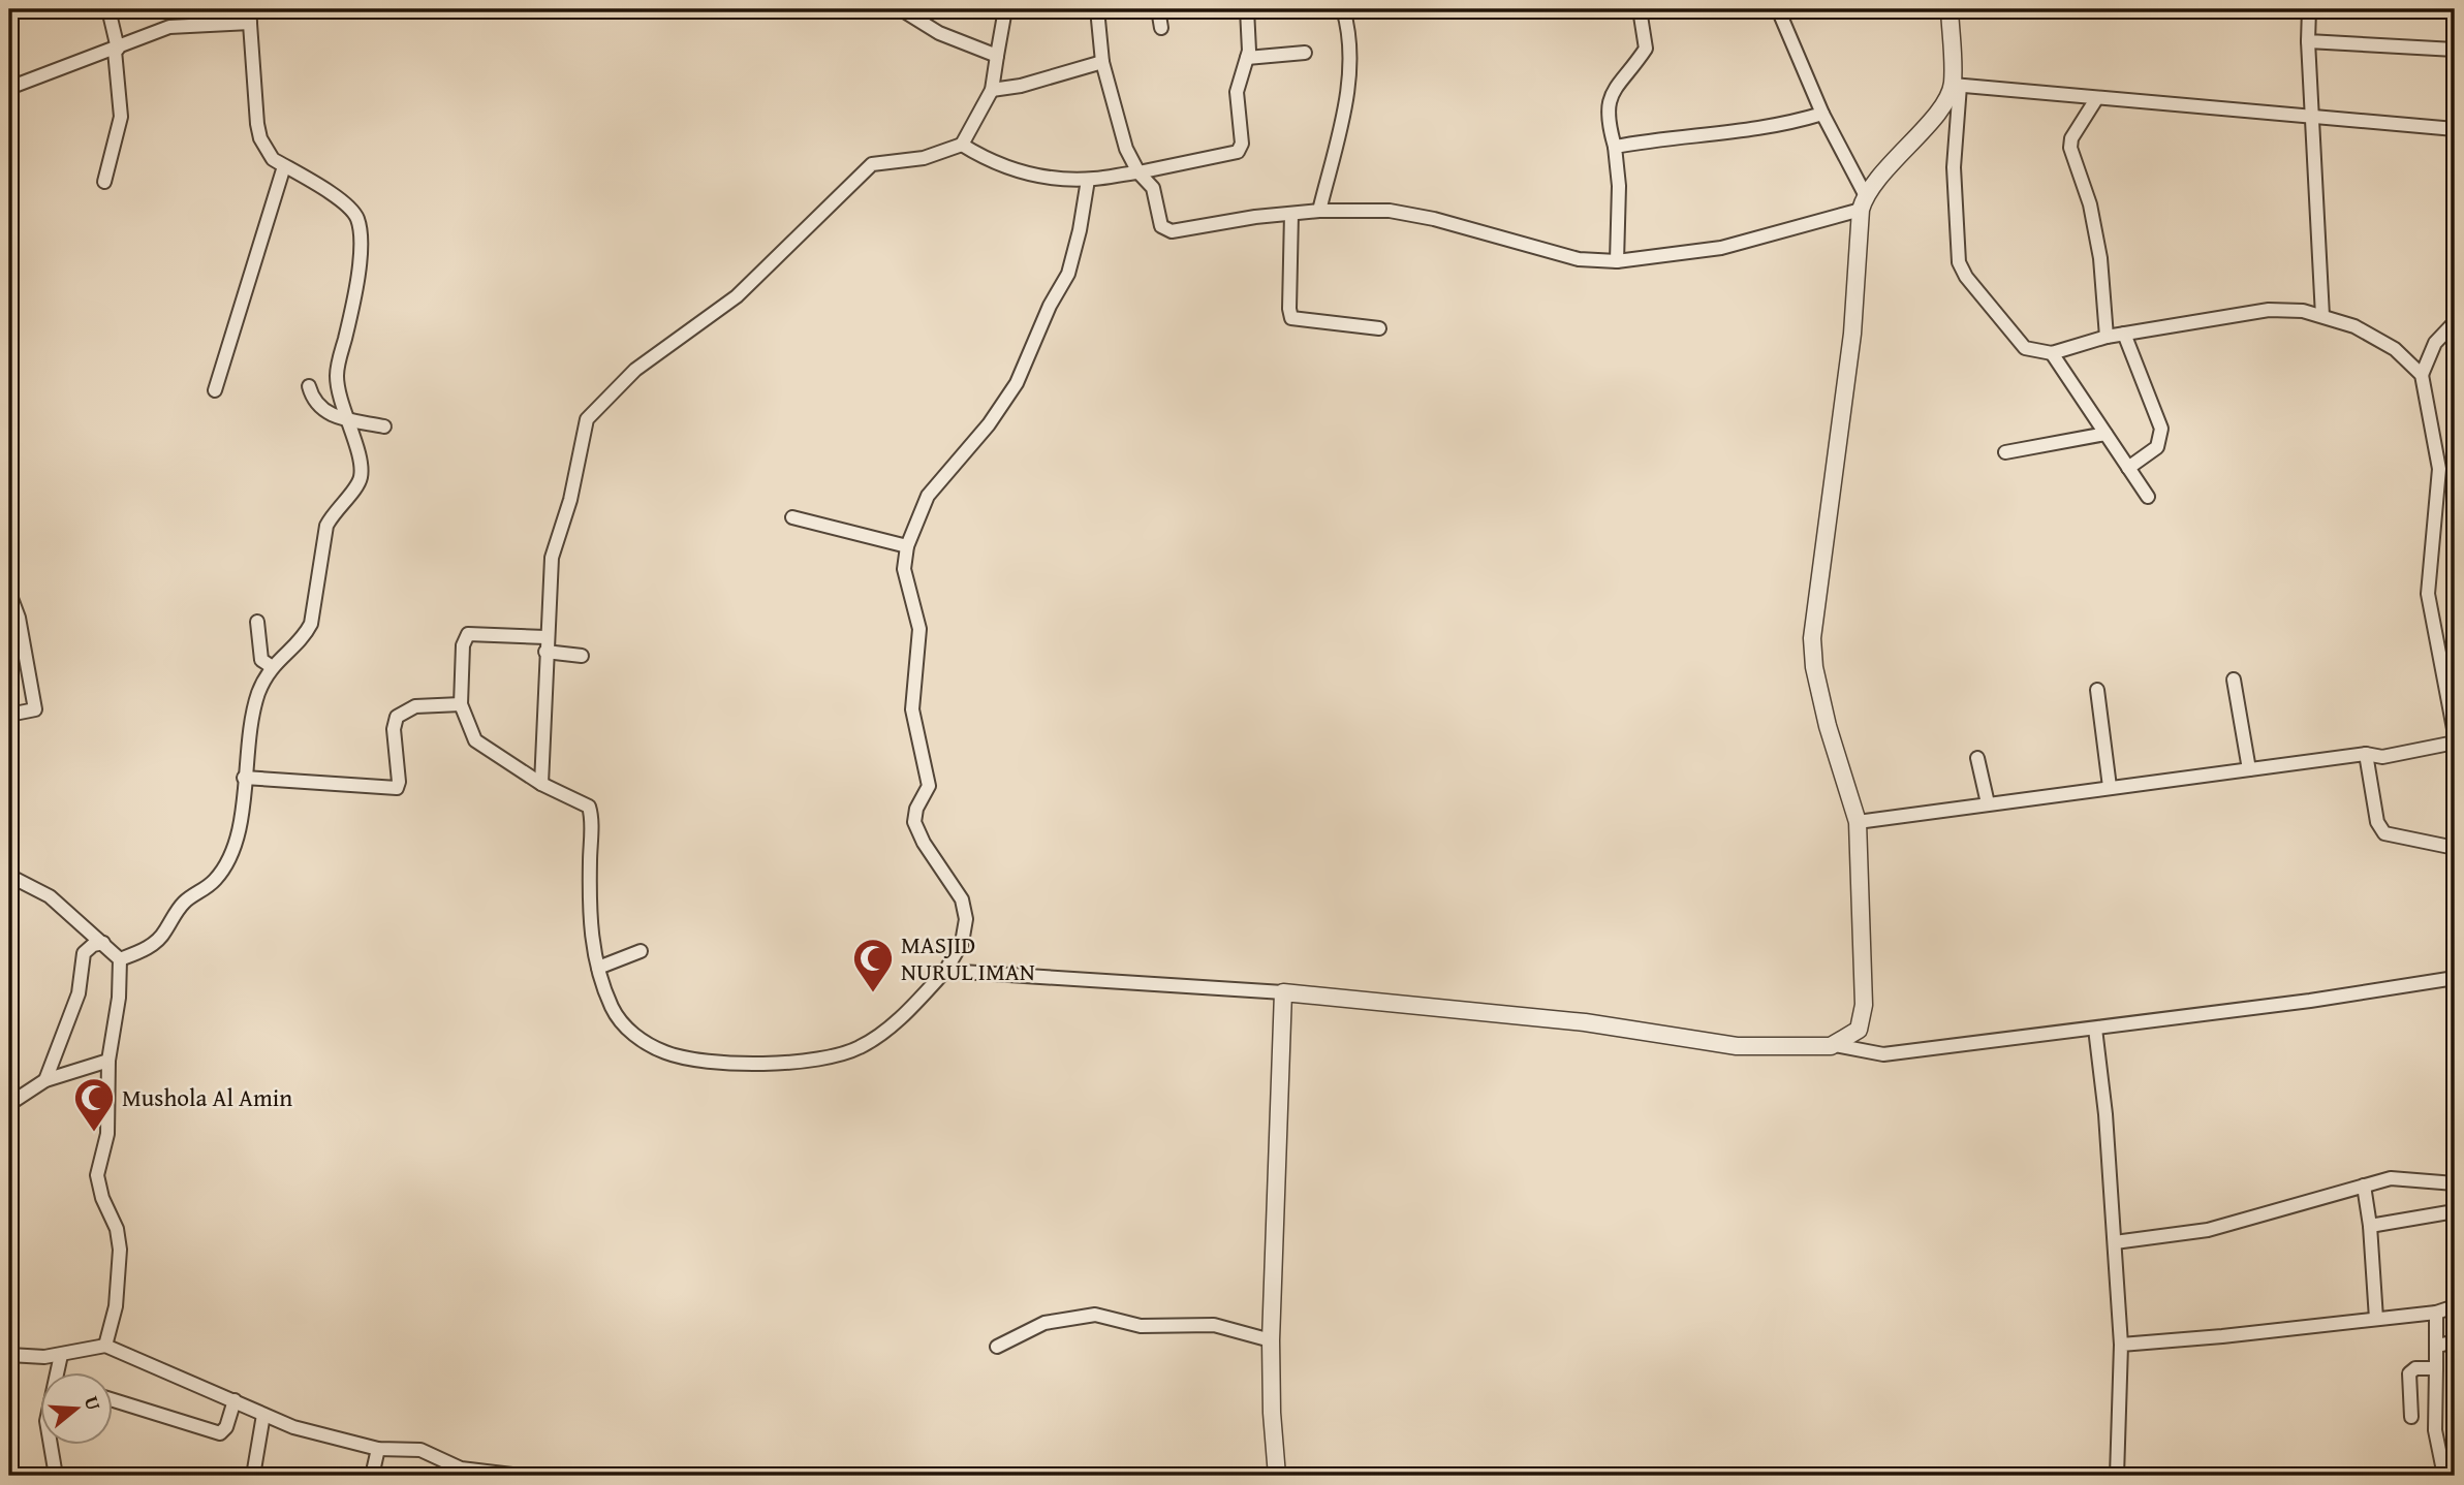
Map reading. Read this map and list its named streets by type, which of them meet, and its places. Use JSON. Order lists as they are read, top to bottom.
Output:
{
  "places": {
    "mosque": ["MASJID NURUL IMAN", "Mushola Al Amin"]
  },
  "north": "right"
}
